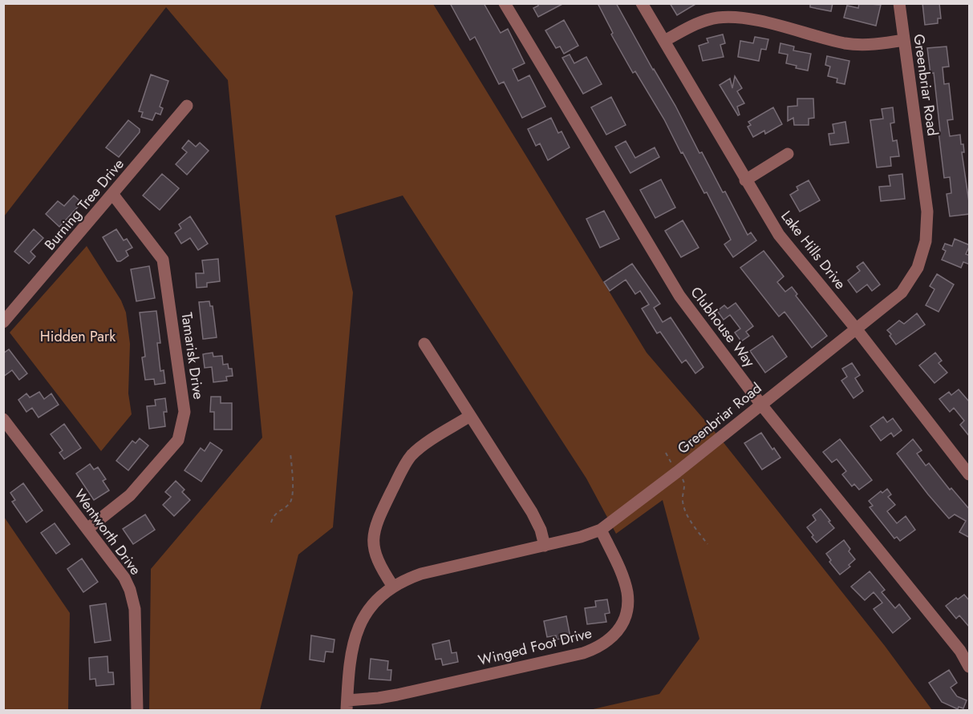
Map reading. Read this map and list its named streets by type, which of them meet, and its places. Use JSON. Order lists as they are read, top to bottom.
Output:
{
  "streets": {
    "street": [
      "Greenbriar Road",
      "Burning Tree Drive",
      "Lake Hills Drive",
      "Clubhouse Way",
      "Tamarisk Drive",
      "Wentworth Drive",
      "Winged Foot Drive"
    ]
  },
  "crossings": [
    ["Greenbriar Road", "Lake Hills Drive"],
    ["Greenbriar Road", "Clubhouse Way"],
    ["Greenbriar Road", "Winged Foot Drive"],
    ["Burning Tree Drive", "Tamarisk Drive"],
    ["Tamarisk Drive", "Wentworth Drive"]
  ],
  "parks": ["Hidden Park"]
}
